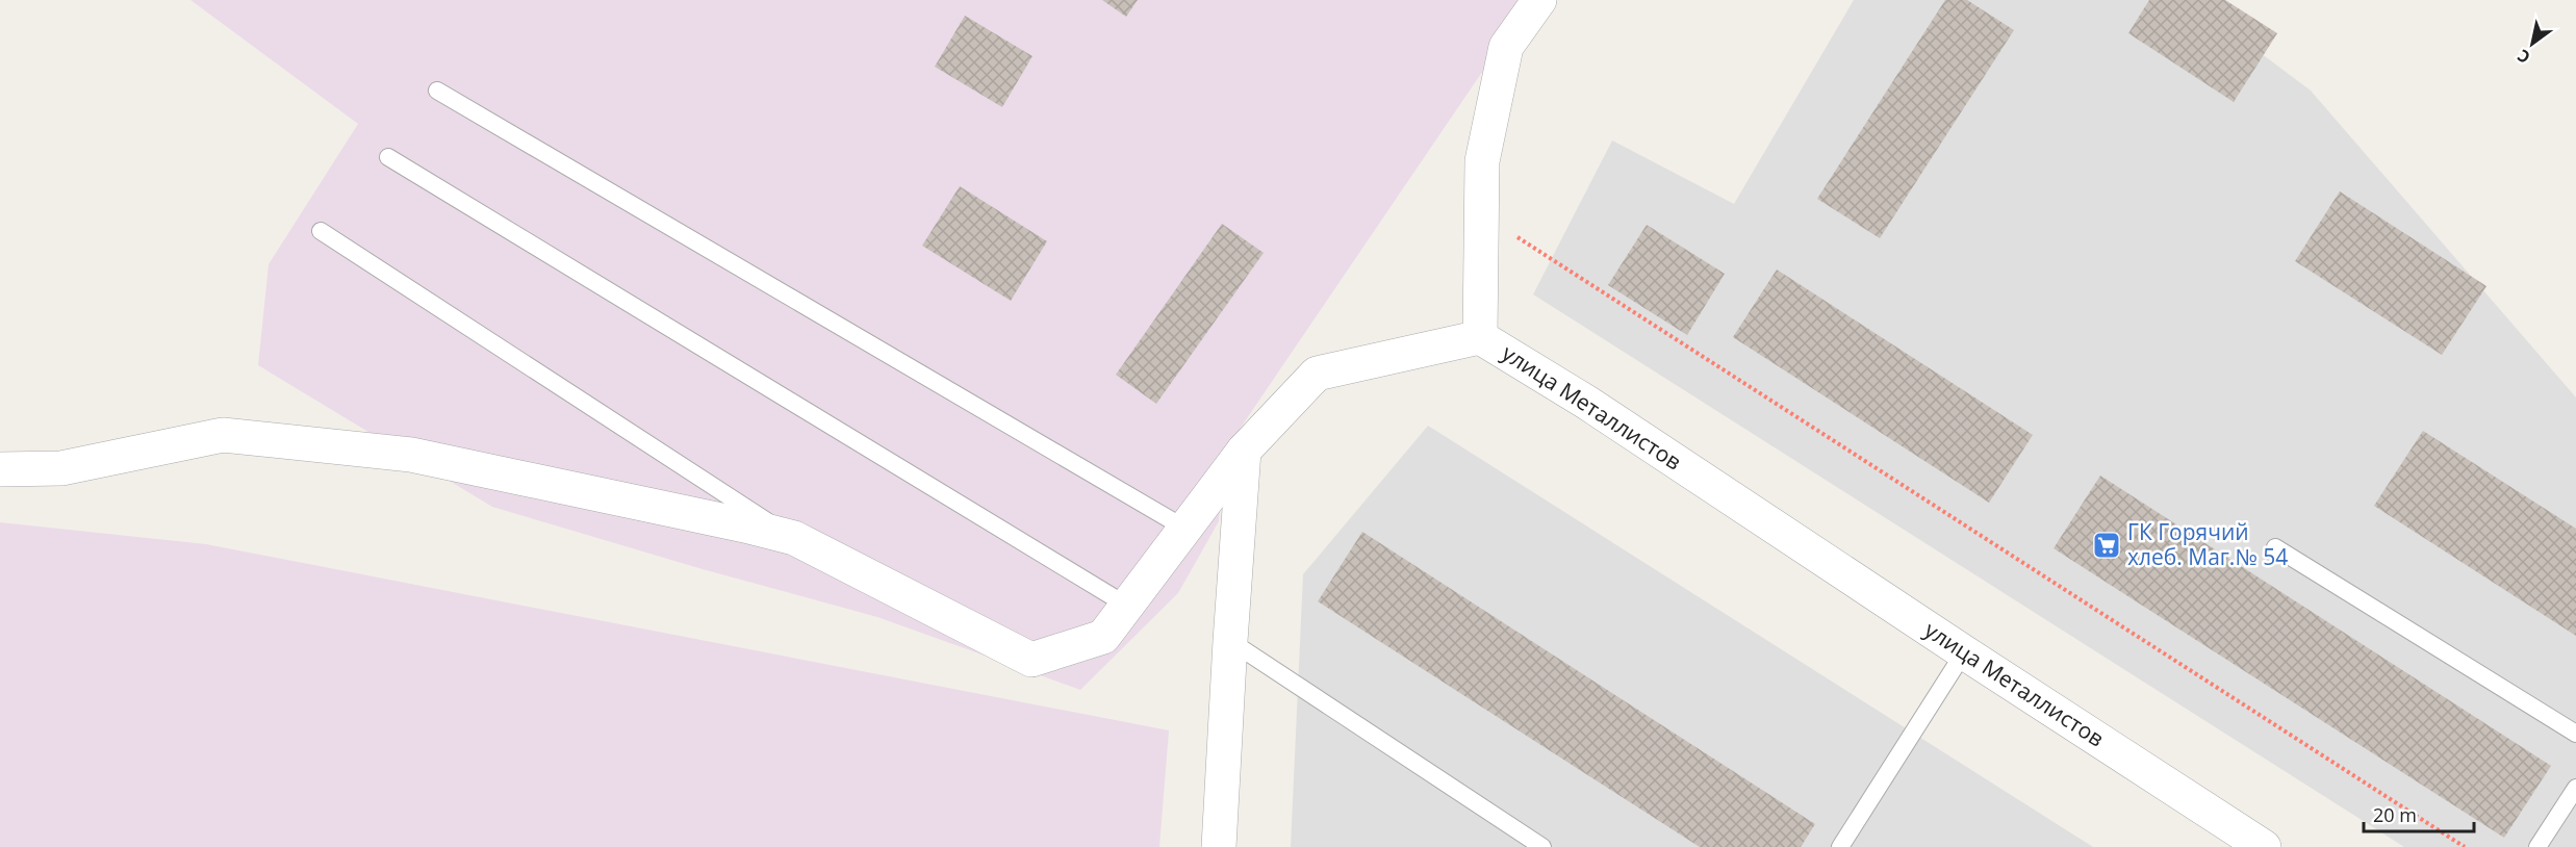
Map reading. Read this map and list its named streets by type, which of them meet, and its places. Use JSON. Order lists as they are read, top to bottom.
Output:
{
  "streets": {
    "street": ["улица Металлистов"]
  },
  "places": {
    "supermarket": ["ГК Горячий хлеб. Маг.№ 54"]
  },
  "scale_bar": "20 m",
  "north": "bottom left"
}
